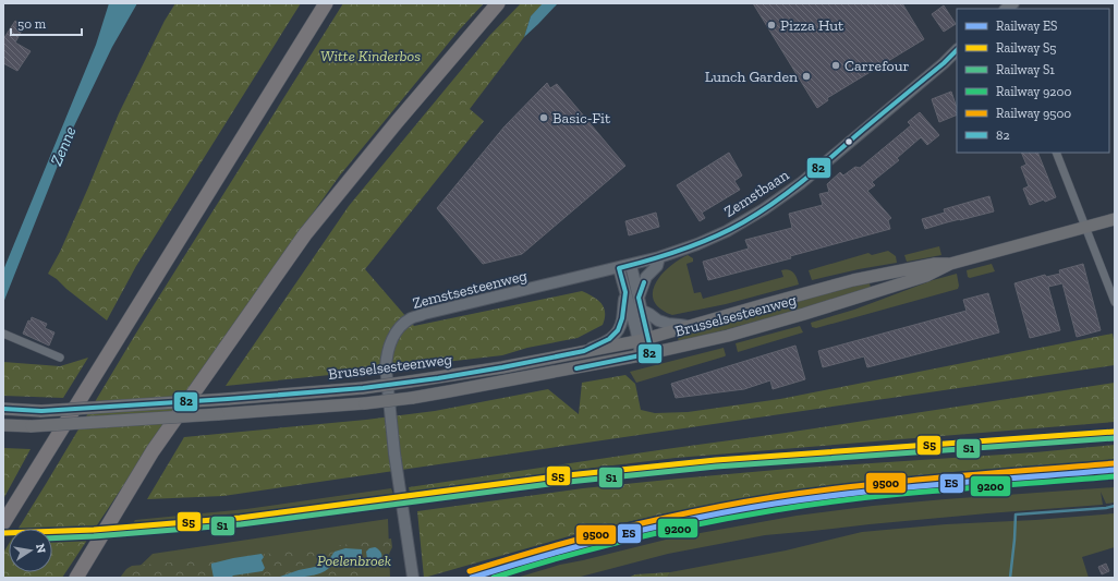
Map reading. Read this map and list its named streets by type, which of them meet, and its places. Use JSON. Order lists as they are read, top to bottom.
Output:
{
  "streets": {
    "main road": ["Brusselsesteenweg"],
    "street": ["Zemstbaan", "Zemstsesteenweg"]
  },
  "crossings": [
    ["Zemstbaan", "Zemstsesteenweg"]
  ],
  "water": ["Zenne"],
  "parks": ["Witte Kinderbos", "Poelenbroek"],
  "places": [
    "Pizza Hut",
    "Carrefour",
    "Lunch Garden",
    "Basic-Fit"
  ],
  "lines": [
    "transit line 82",
    "rail line S5",
    "rail line S1",
    "rail line 9500",
    "rail line ES",
    "rail line 9200"
  ],
  "legend": [
    "Railway ES",
    "Railway S5",
    "Railway S1",
    "Railway 9200",
    "Railway 9500",
    "82"
  ],
  "scale_bar": "50 m",
  "north": "right"
}
